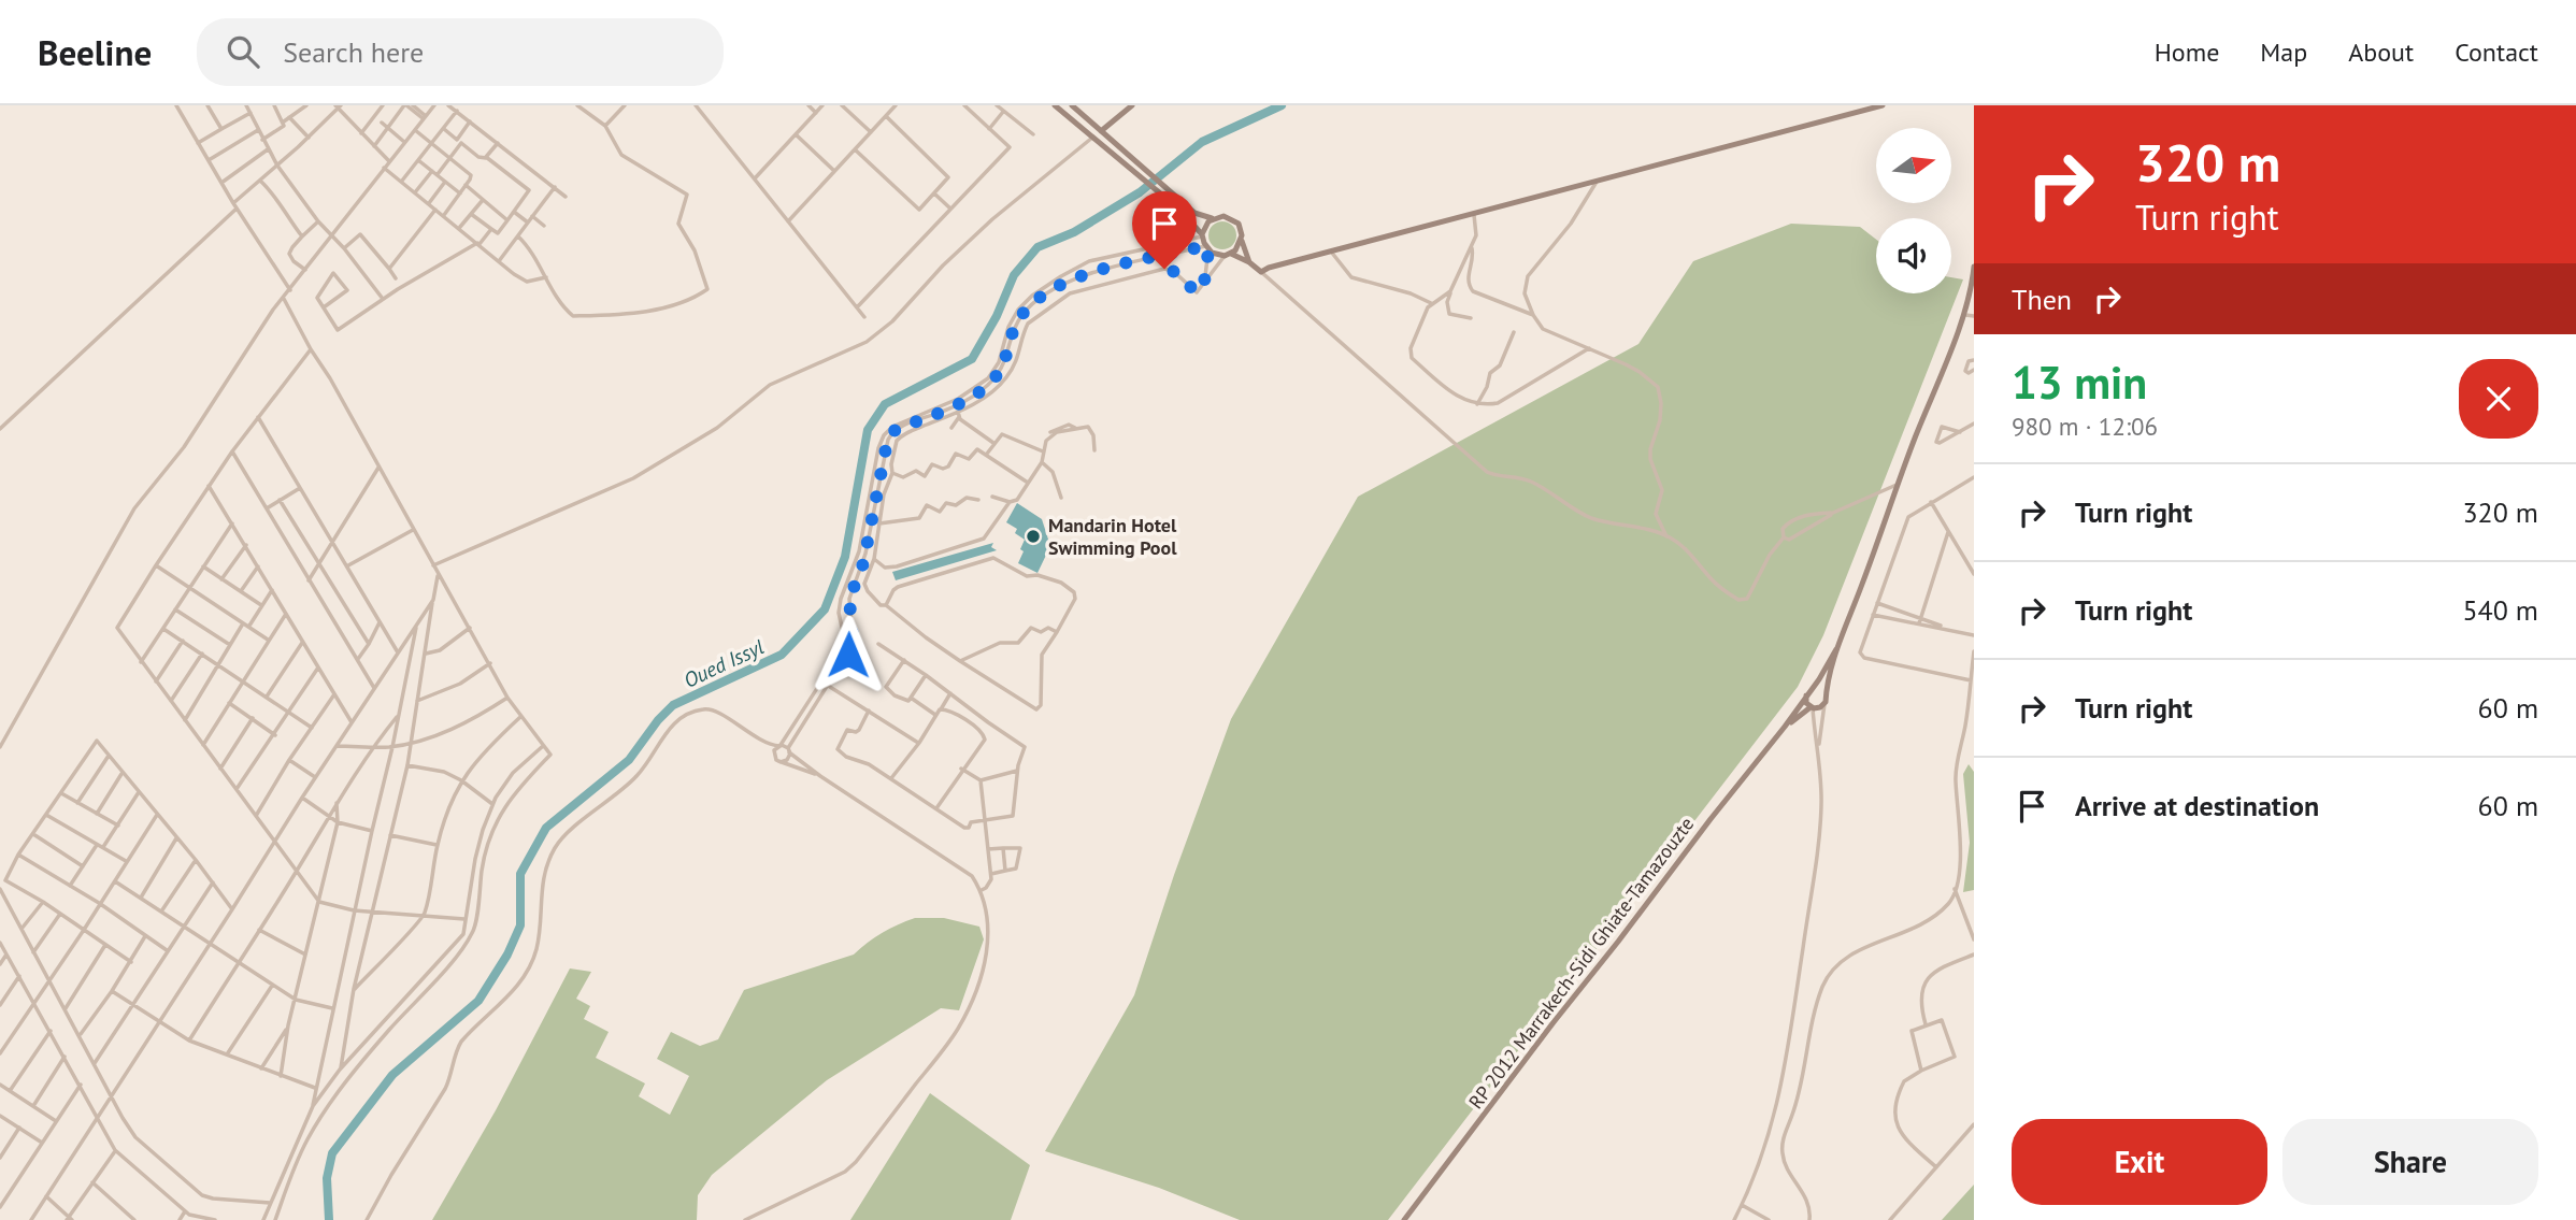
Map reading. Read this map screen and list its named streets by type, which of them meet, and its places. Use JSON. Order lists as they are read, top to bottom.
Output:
{
  "streets": {
    "street": ["RP 2012 Marrakech-Sidi Ghiate-Tamazouzte"]
  },
  "water": ["Oued Issyl"],
  "places": ["Mandarin Hotel Swimming Pool"],
  "north": "right",
  "page": {
    "header": "Beeline",
    "search": "Search here",
    "nav": [
      "Home",
      "Map",
      "About",
      "Contact"
    ],
    "turn": ["320 m", "Turn right"],
    "then": "Then",
    "heading": ["13 min", "980 m · 12:06"],
    "list": [
      {
        "name": "Turn right",
        "value": "320 m"
      },
      {
        "name": "Turn right",
        "value": "540 m"
      },
      {
        "name": "Turn right",
        "value": "60 m"
      },
      {
        "name": "Arrive at destination",
        "value": "60 m"
      }
    ],
    "buttons": ["Exit", "Share"]
  }
}
